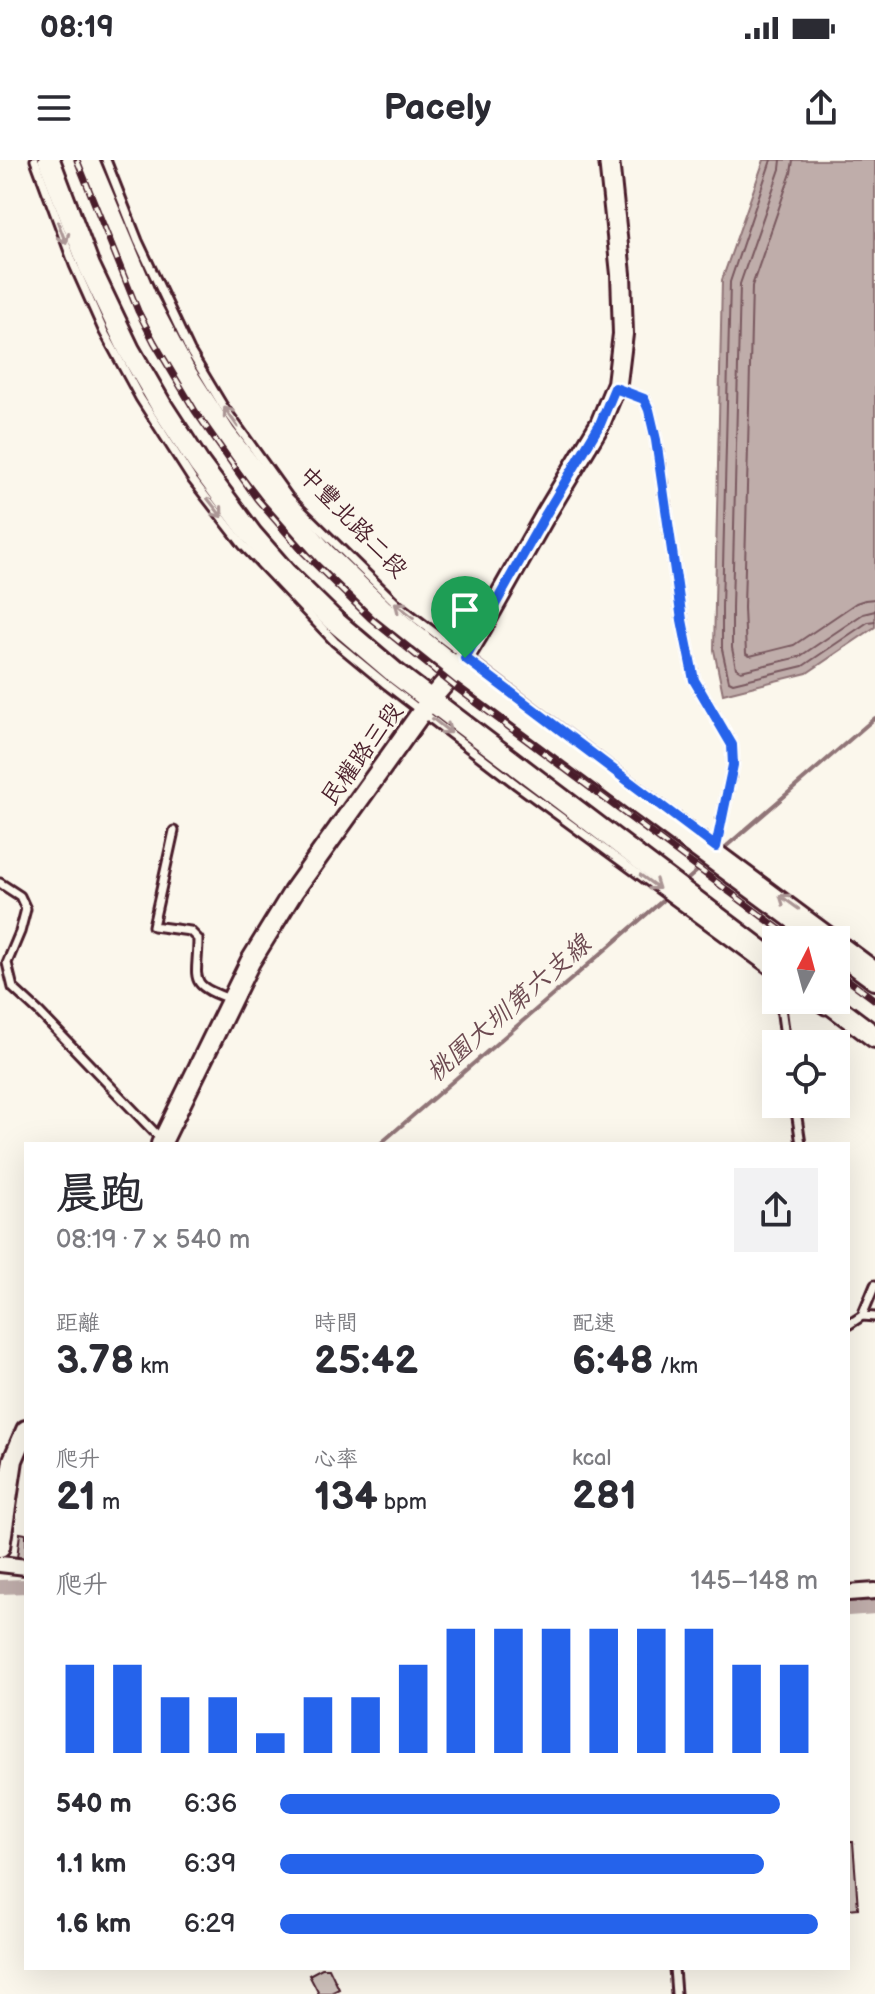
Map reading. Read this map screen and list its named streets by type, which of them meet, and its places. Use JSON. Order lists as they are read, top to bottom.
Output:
{
  "streets": {
    "main road": ["中豐北路二段"],
    "street": ["民權路三段"]
  },
  "crossings": [
    ["中豐北路二段", "民權路三段"]
  ],
  "water": ["桃園大圳第六支線"],
  "north": "top",
  "page": {
    "status": "08:19",
    "header": "Pacely",
    "heading": ["晨跑", "08:19 · 7 × 540 m"],
    "stats": [
      ["距離", "3.78 km"],
      ["時間", "25:42"],
      ["配速", "6:48 /km"],
      ["爬升", "21 m"],
      ["心率", "134 bpm"],
      ["kcal", "281"]
    ],
    "chart": ["爬升", "145–148 m"],
    "list": [
      {
        "name": "540 m",
        "note": "6:36"
      },
      {
        "name": "1.1 km",
        "note": "6:39"
      },
      {
        "name": "1.6 km",
        "note": "6:29"
      }
    ]
  }
}
